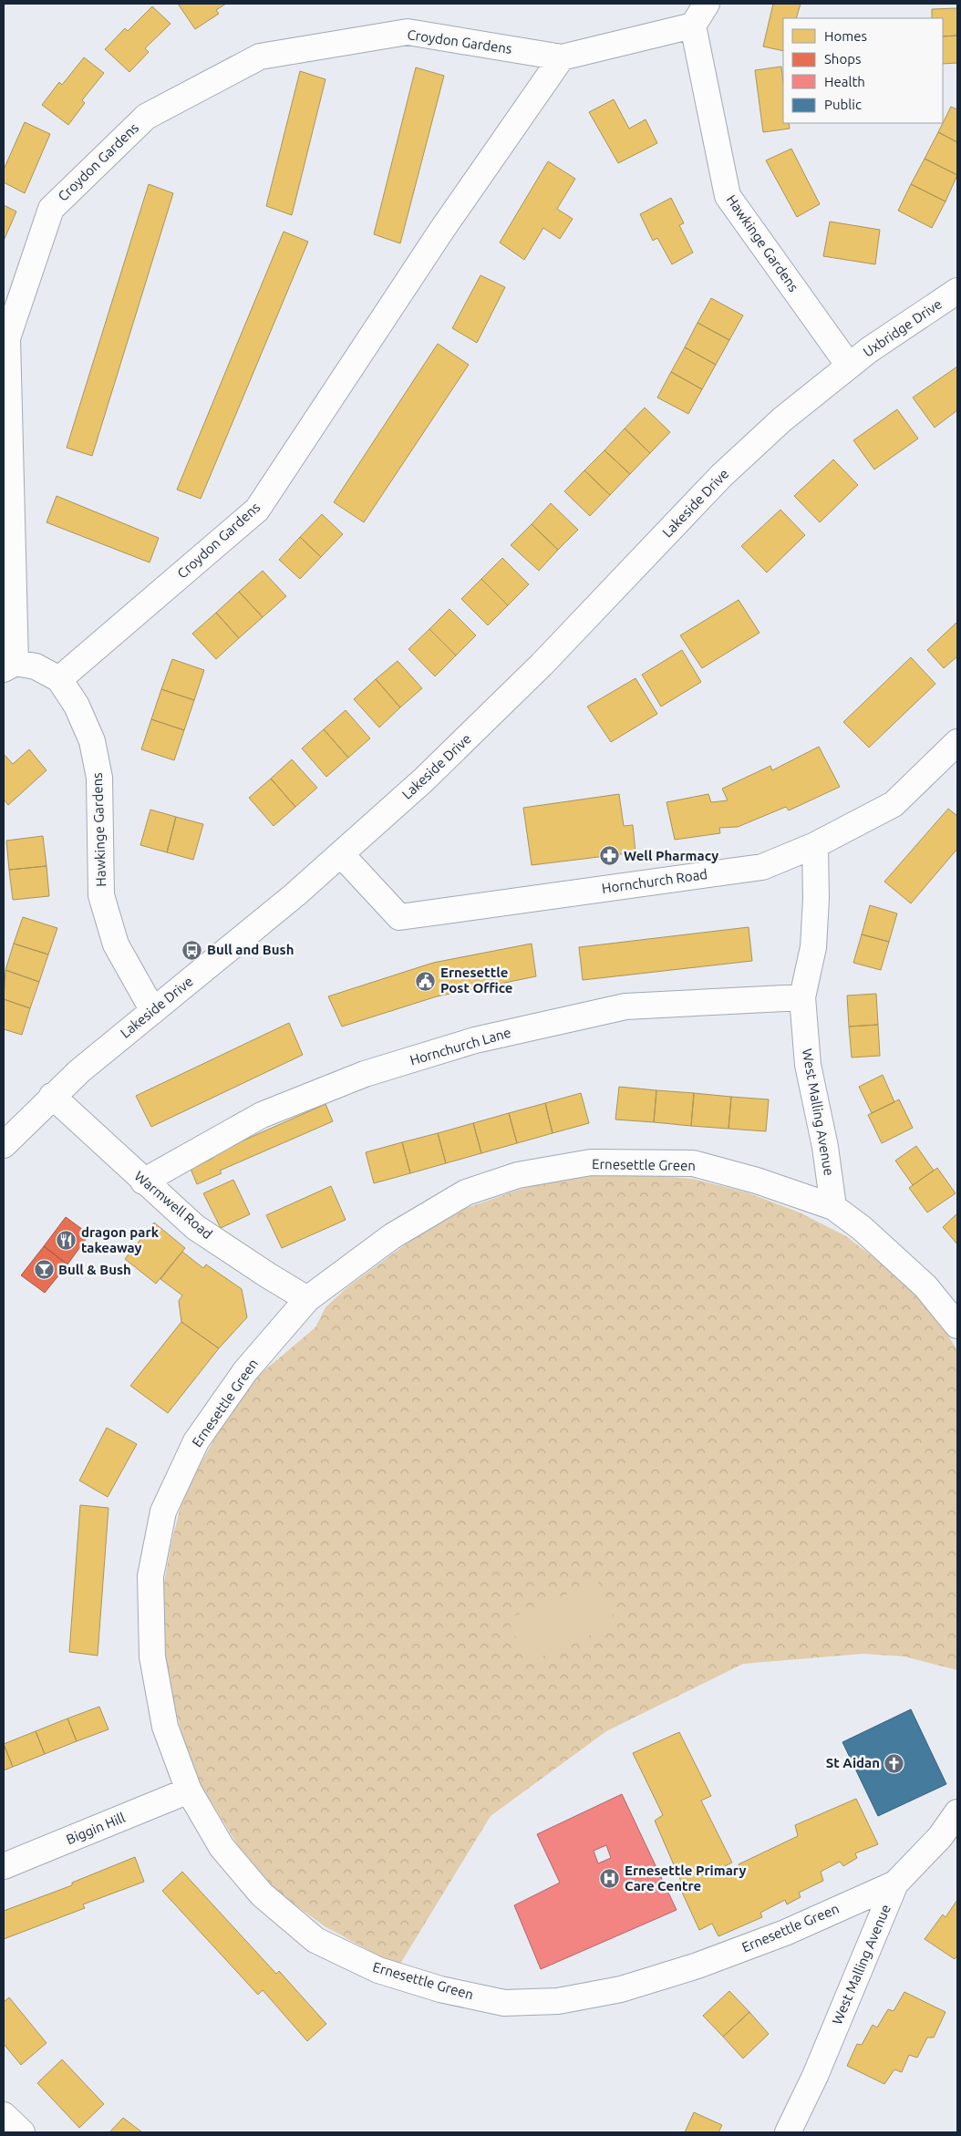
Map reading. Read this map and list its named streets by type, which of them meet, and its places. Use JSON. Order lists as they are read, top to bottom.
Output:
{
  "streets": {
    "street": [
      "Croydon Gardens",
      "Hawkinge Gardens",
      "Uxbridge Drive",
      "Lakeside Drive",
      "Hornchurch Road",
      "Hornchurch Lane",
      "West Malling Avenue",
      "Ernesettle Green",
      "Warmwell Road",
      "Biggin Hill"
    ]
  },
  "crossings": [
    ["Croydon Gardens", "Hawkinge Gardens"],
    ["Hawkinge Gardens", "Uxbridge Drive"],
    ["Hawkinge Gardens", "Lakeside Drive"],
    ["Uxbridge Drive", "Lakeside Drive"],
    ["Lakeside Drive", "Hornchurch Road"],
    ["Lakeside Drive", "Warmwell Road"],
    ["Hornchurch Road", "West Malling Avenue"],
    ["Hornchurch Lane", "West Malling Avenue"],
    ["Hornchurch Lane", "Warmwell Road"],
    ["West Malling Avenue", "Ernesettle Green"],
    ["Ernesettle Green", "Warmwell Road"],
    ["Ernesettle Green", "Biggin Hill"]
  ],
  "places": {
    "pharmacy": ["Well Pharmacy"],
    "bus stop": ["Bull and Bush"],
    "public building": ["Ernesettle Post Office"],
    "restaurant": ["dragon park takeaway"],
    "bar": ["Bull & Bush"],
    "church": ["St Aidan"],
    "hospital": ["Ernesettle Primary Care Centre"]
  },
  "legend": [
    "Homes",
    "Shops",
    "Health",
    "Public"
  ]
}
